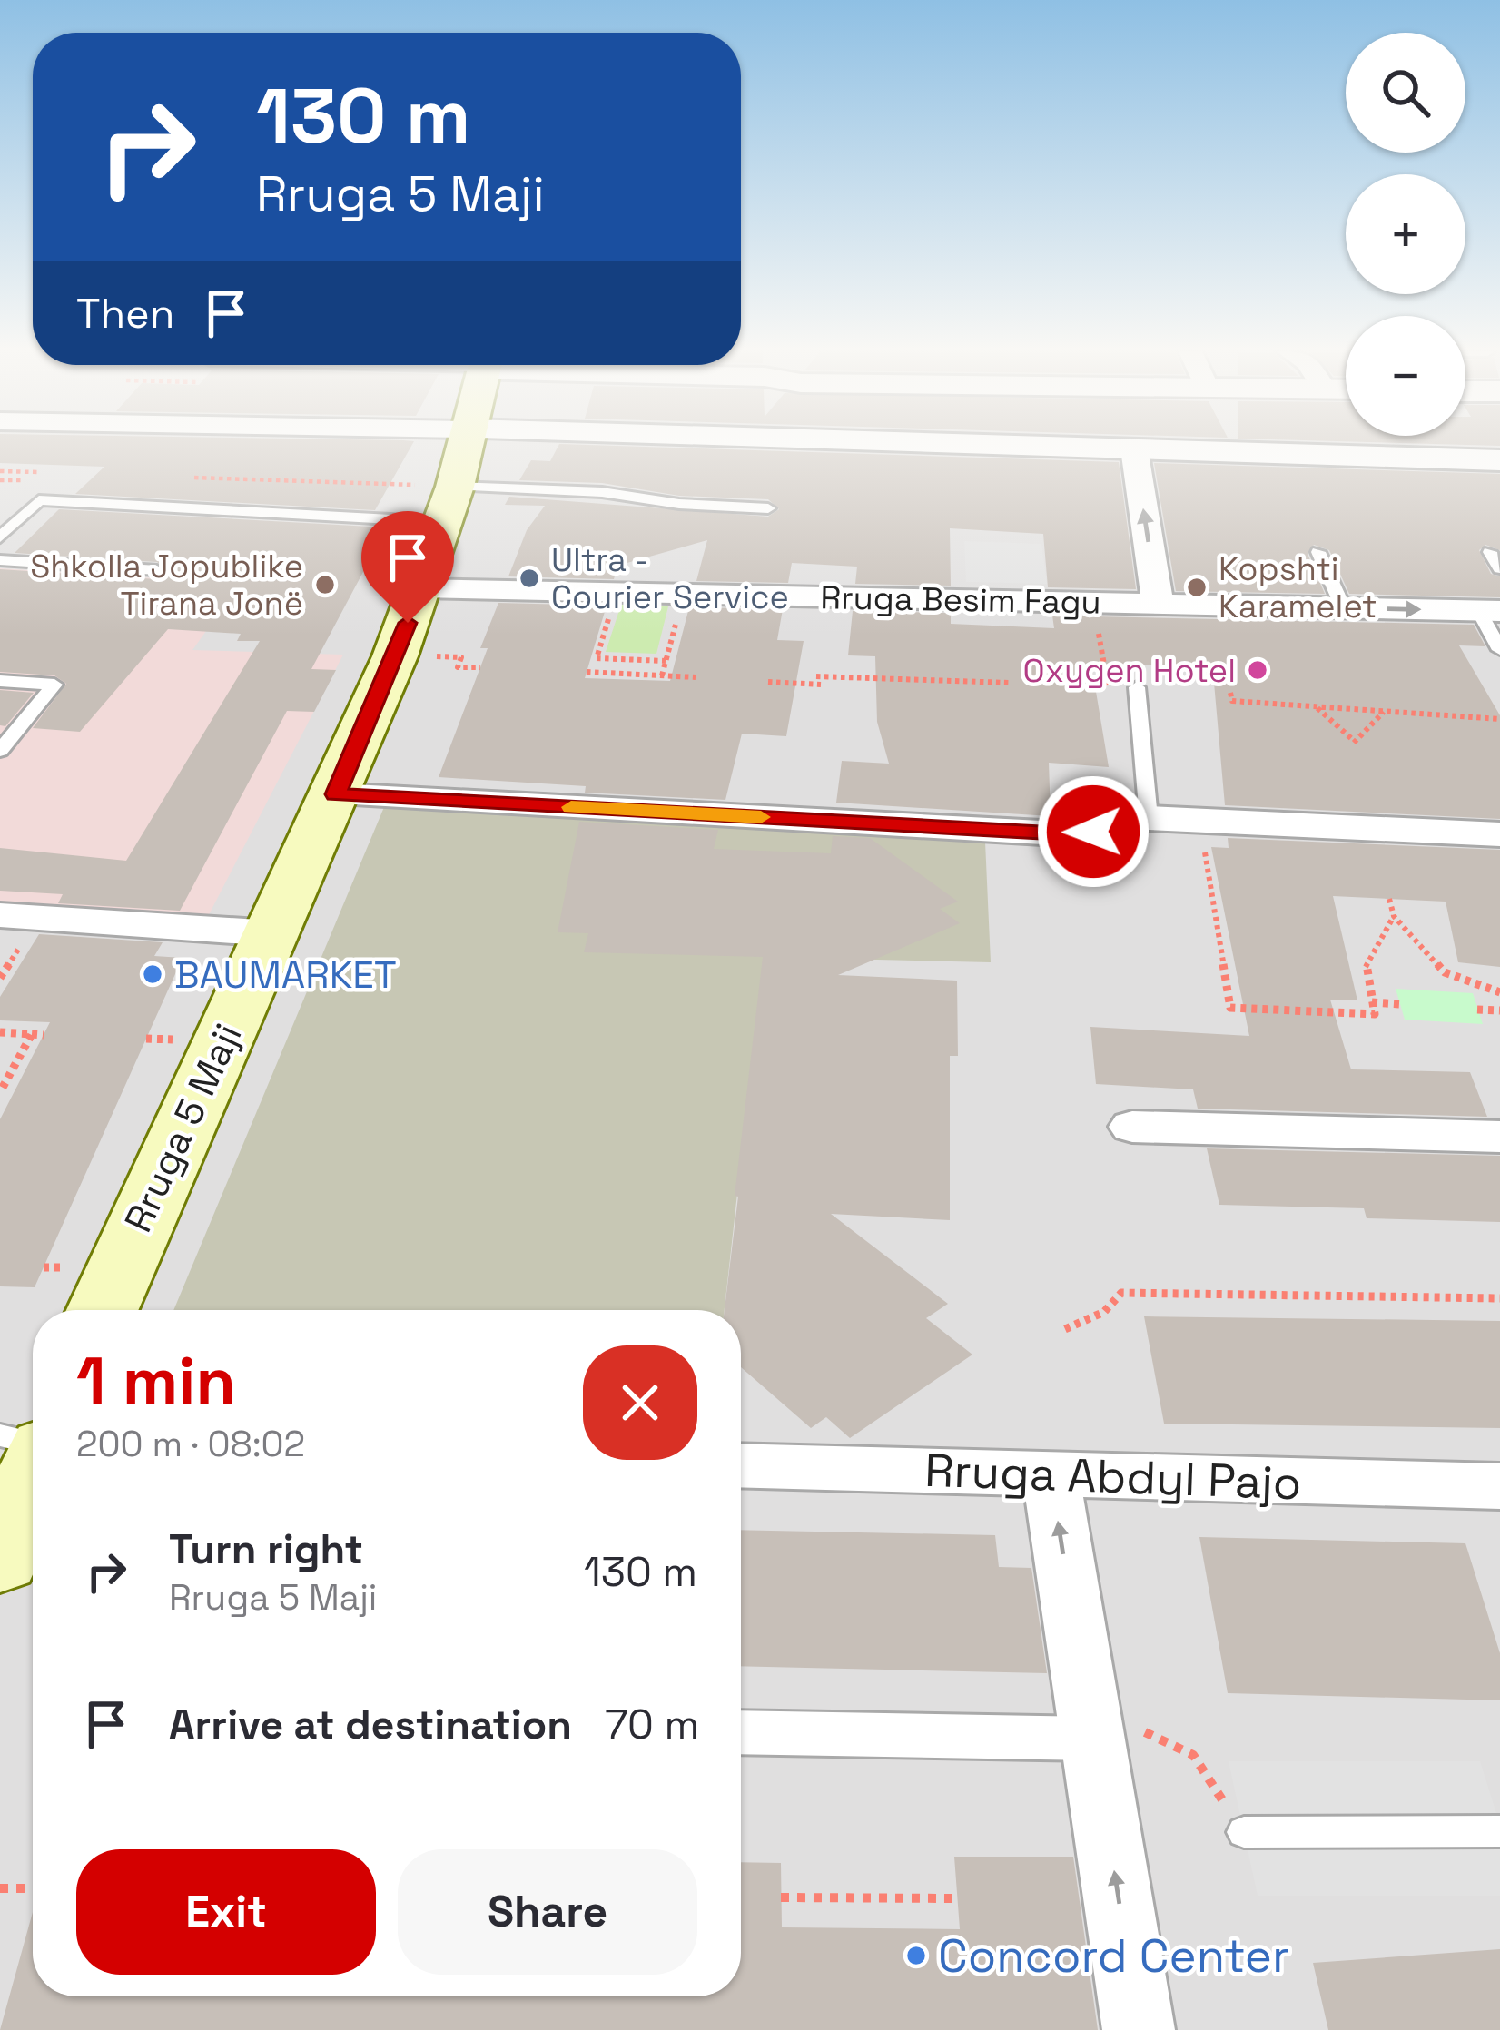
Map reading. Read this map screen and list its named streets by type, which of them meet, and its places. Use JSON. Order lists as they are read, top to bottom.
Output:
{
  "streets": {
    "main road": ["Rruga 5 Maji"],
    "street": ["Rruga Besim Fagu", "Rruga Abdyl Pajo"]
  },
  "crossings": [
    ["Rruga Besim Fagu", "Rruga 5 Maji"]
  ],
  "places": [
    "Ultra - Courier Service",
    "Shkolla Jopublike Tirana Jonë",
    "Kopshti Karamelet",
    "Oxygen Hotel",
    "BAUMARKET",
    "Concord Center"
  ],
  "page": {
    "map_buttons": ["+", "−"],
    "turn": ["130 m", "Rruga 5 Maji"],
    "then": "Then",
    "heading": ["1 min", "200 m · 08:02"],
    "list": [
      {
        "name": "Turn right",
        "note": "Rruga 5 Maji",
        "value": "130 m"
      },
      {
        "name": "Arrive at destination",
        "value": "70 m"
      }
    ],
    "buttons": ["Exit", "Share"]
  }
}
